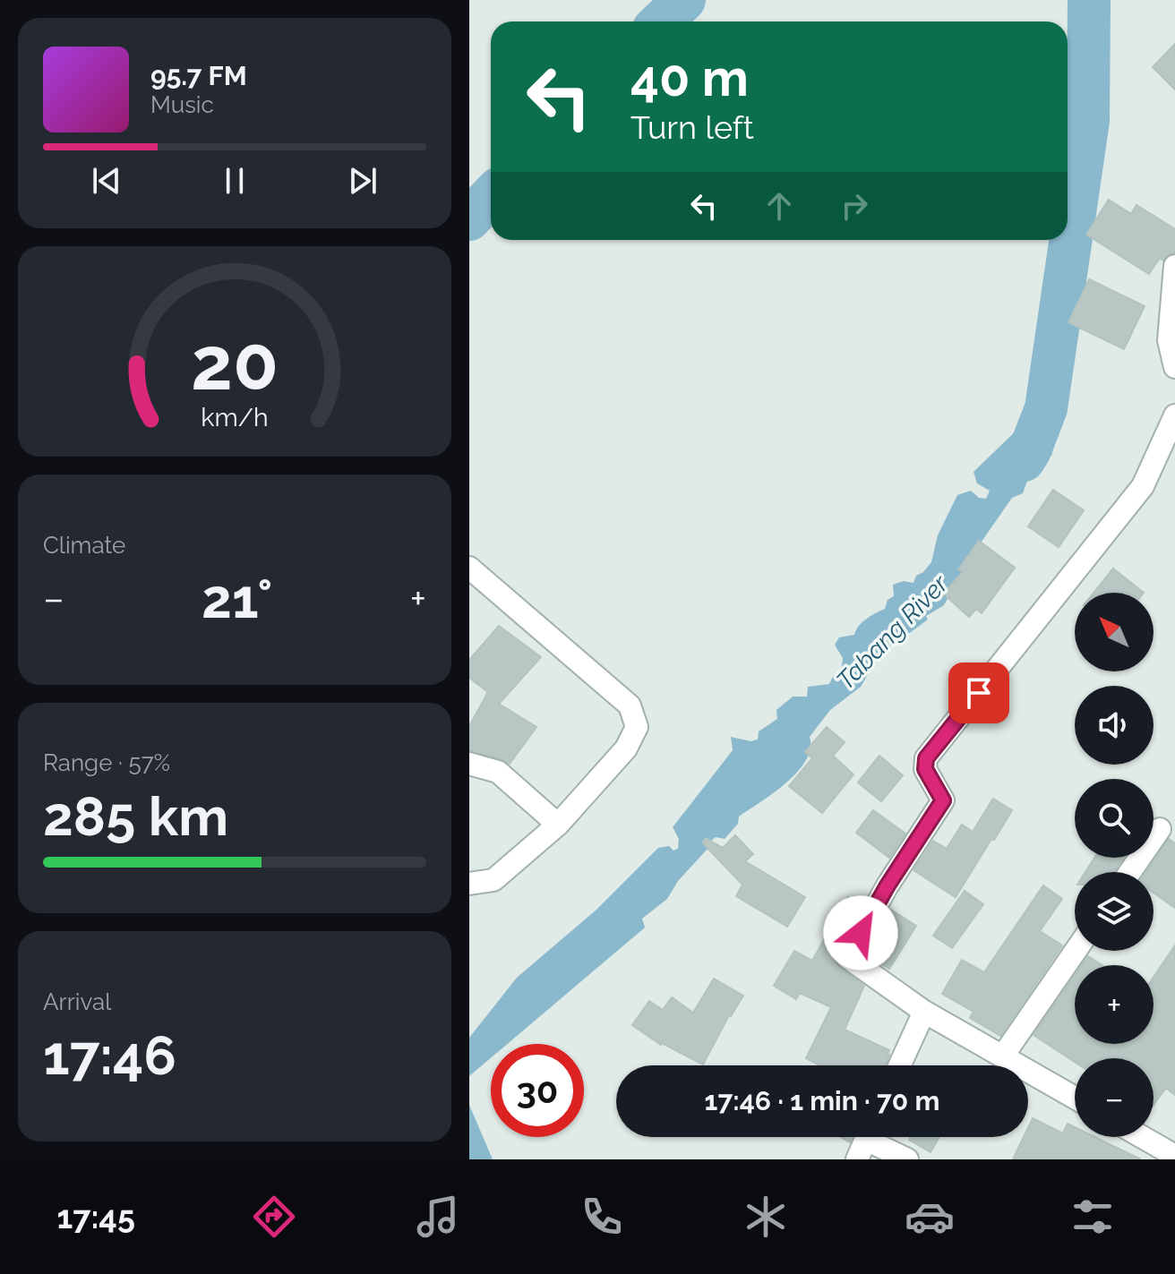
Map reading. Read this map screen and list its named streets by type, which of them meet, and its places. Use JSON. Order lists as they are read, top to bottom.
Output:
{
  "water": ["Tabang River"],
  "north": "top left",
  "page": {
    "turn": ["40 m", "Turn left"],
    "song": ["95.7 FM", "Music"],
    "tile": [
      "Climate",
      ["Range · 57%", "285 km"],
      ["Arrival", "17:46"]
    ],
    "heat": ["−", "21°", "+"],
    "map_buttons": ["+", "−"],
    "limit": "30",
    "trip": "17:46 · 1 min · 70 m",
    "tabs": "17:45",
    "gauge": ["20", "km/h"]
  }
}
